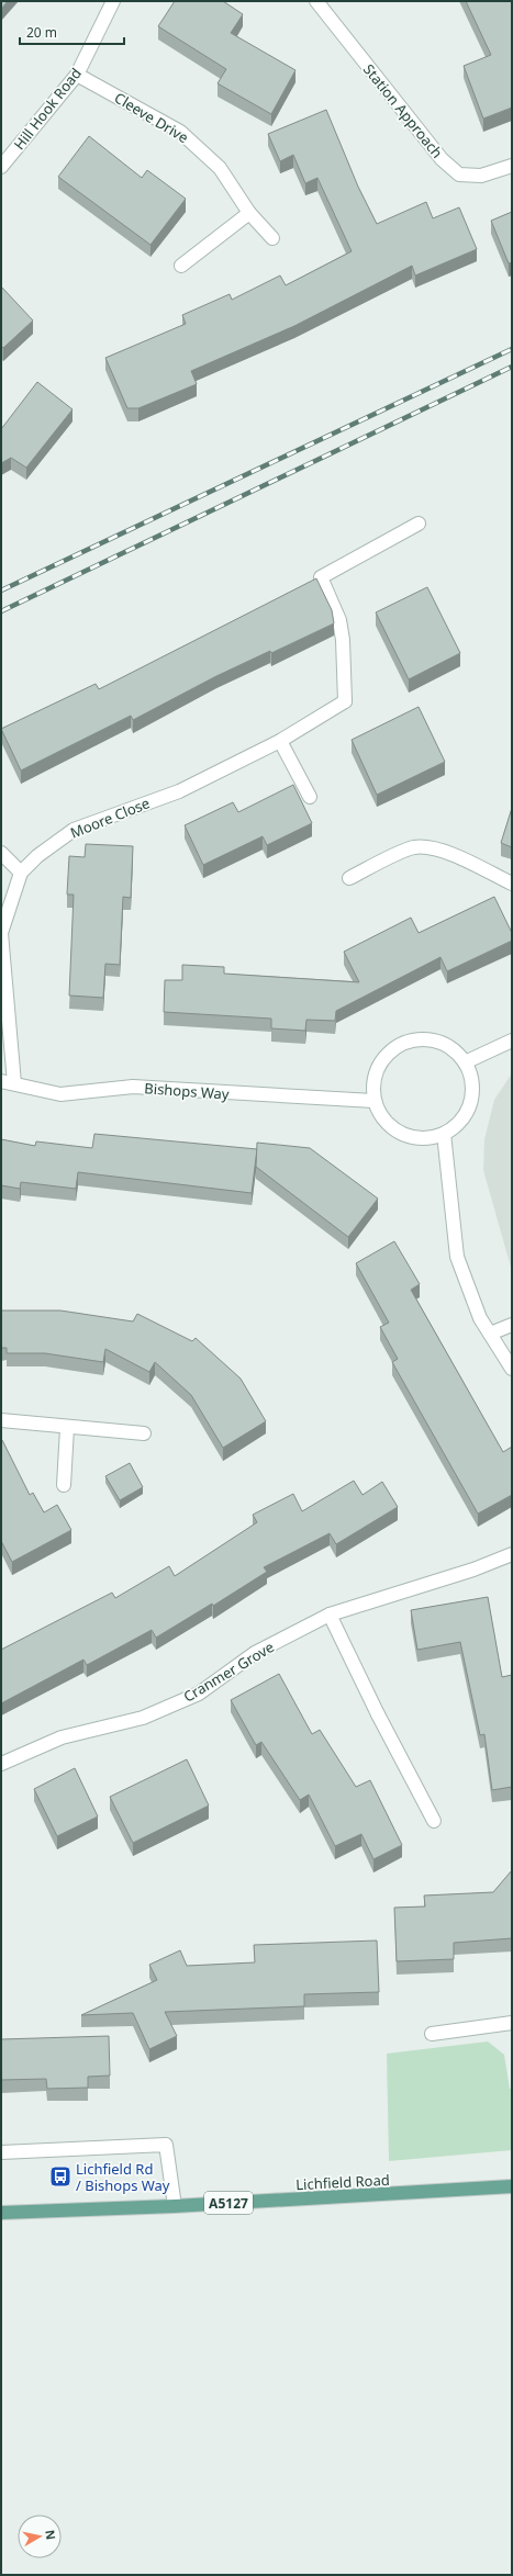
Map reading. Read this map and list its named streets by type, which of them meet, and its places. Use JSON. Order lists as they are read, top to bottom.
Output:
{
  "streets": {
    "main road": ["Lichfield Road", "A5127"],
    "street": [
      "Hill Hook Road",
      "Station Approach",
      "Cleeve Drive",
      "Moore Close",
      "Bishops Way",
      "Cranmer Grove"
    ]
  },
  "crossings": [
    ["Hill Hook Road", "Cleeve Drive"],
    ["Moore Close", "Bishops Way"]
  ],
  "places": {
    "bus stop": ["Lichfield Rd / Bishops Way"]
  },
  "scale_bar": "20 m",
  "north": "right"
}
